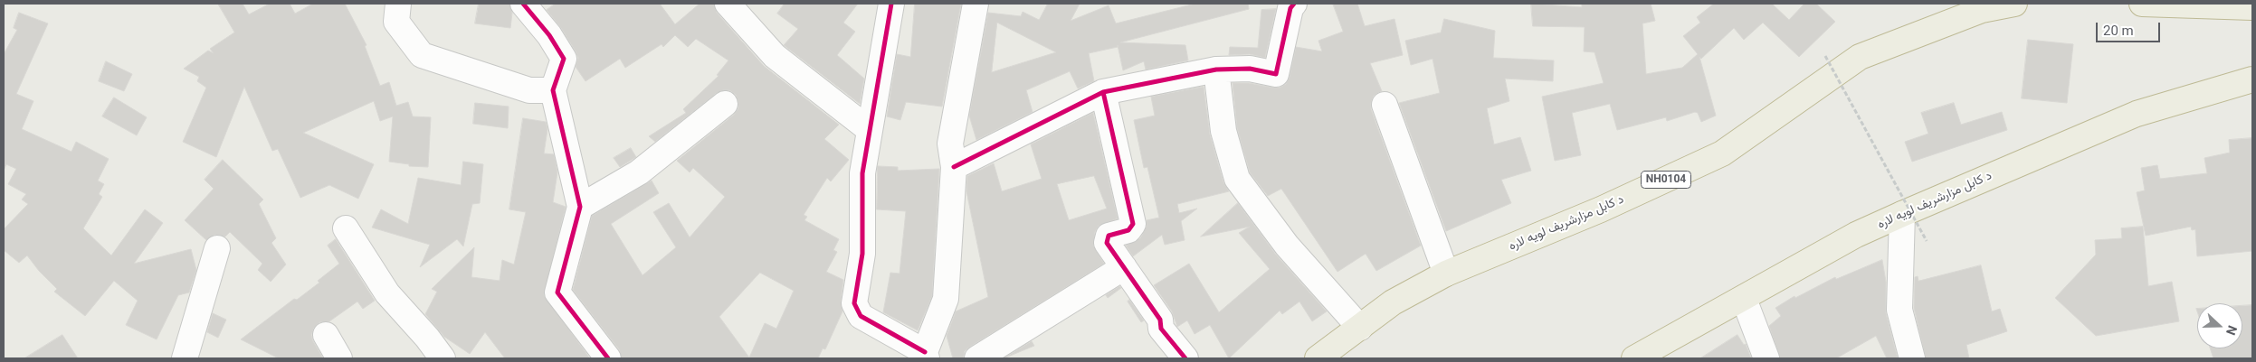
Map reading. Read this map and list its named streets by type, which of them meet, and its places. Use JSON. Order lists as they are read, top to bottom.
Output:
{
  "streets": {
    "highway": ["NH0104", "د کابل مزارشریف لویه لاره"]
  },
  "scale_bar": "20 m",
  "north": "right"
}
